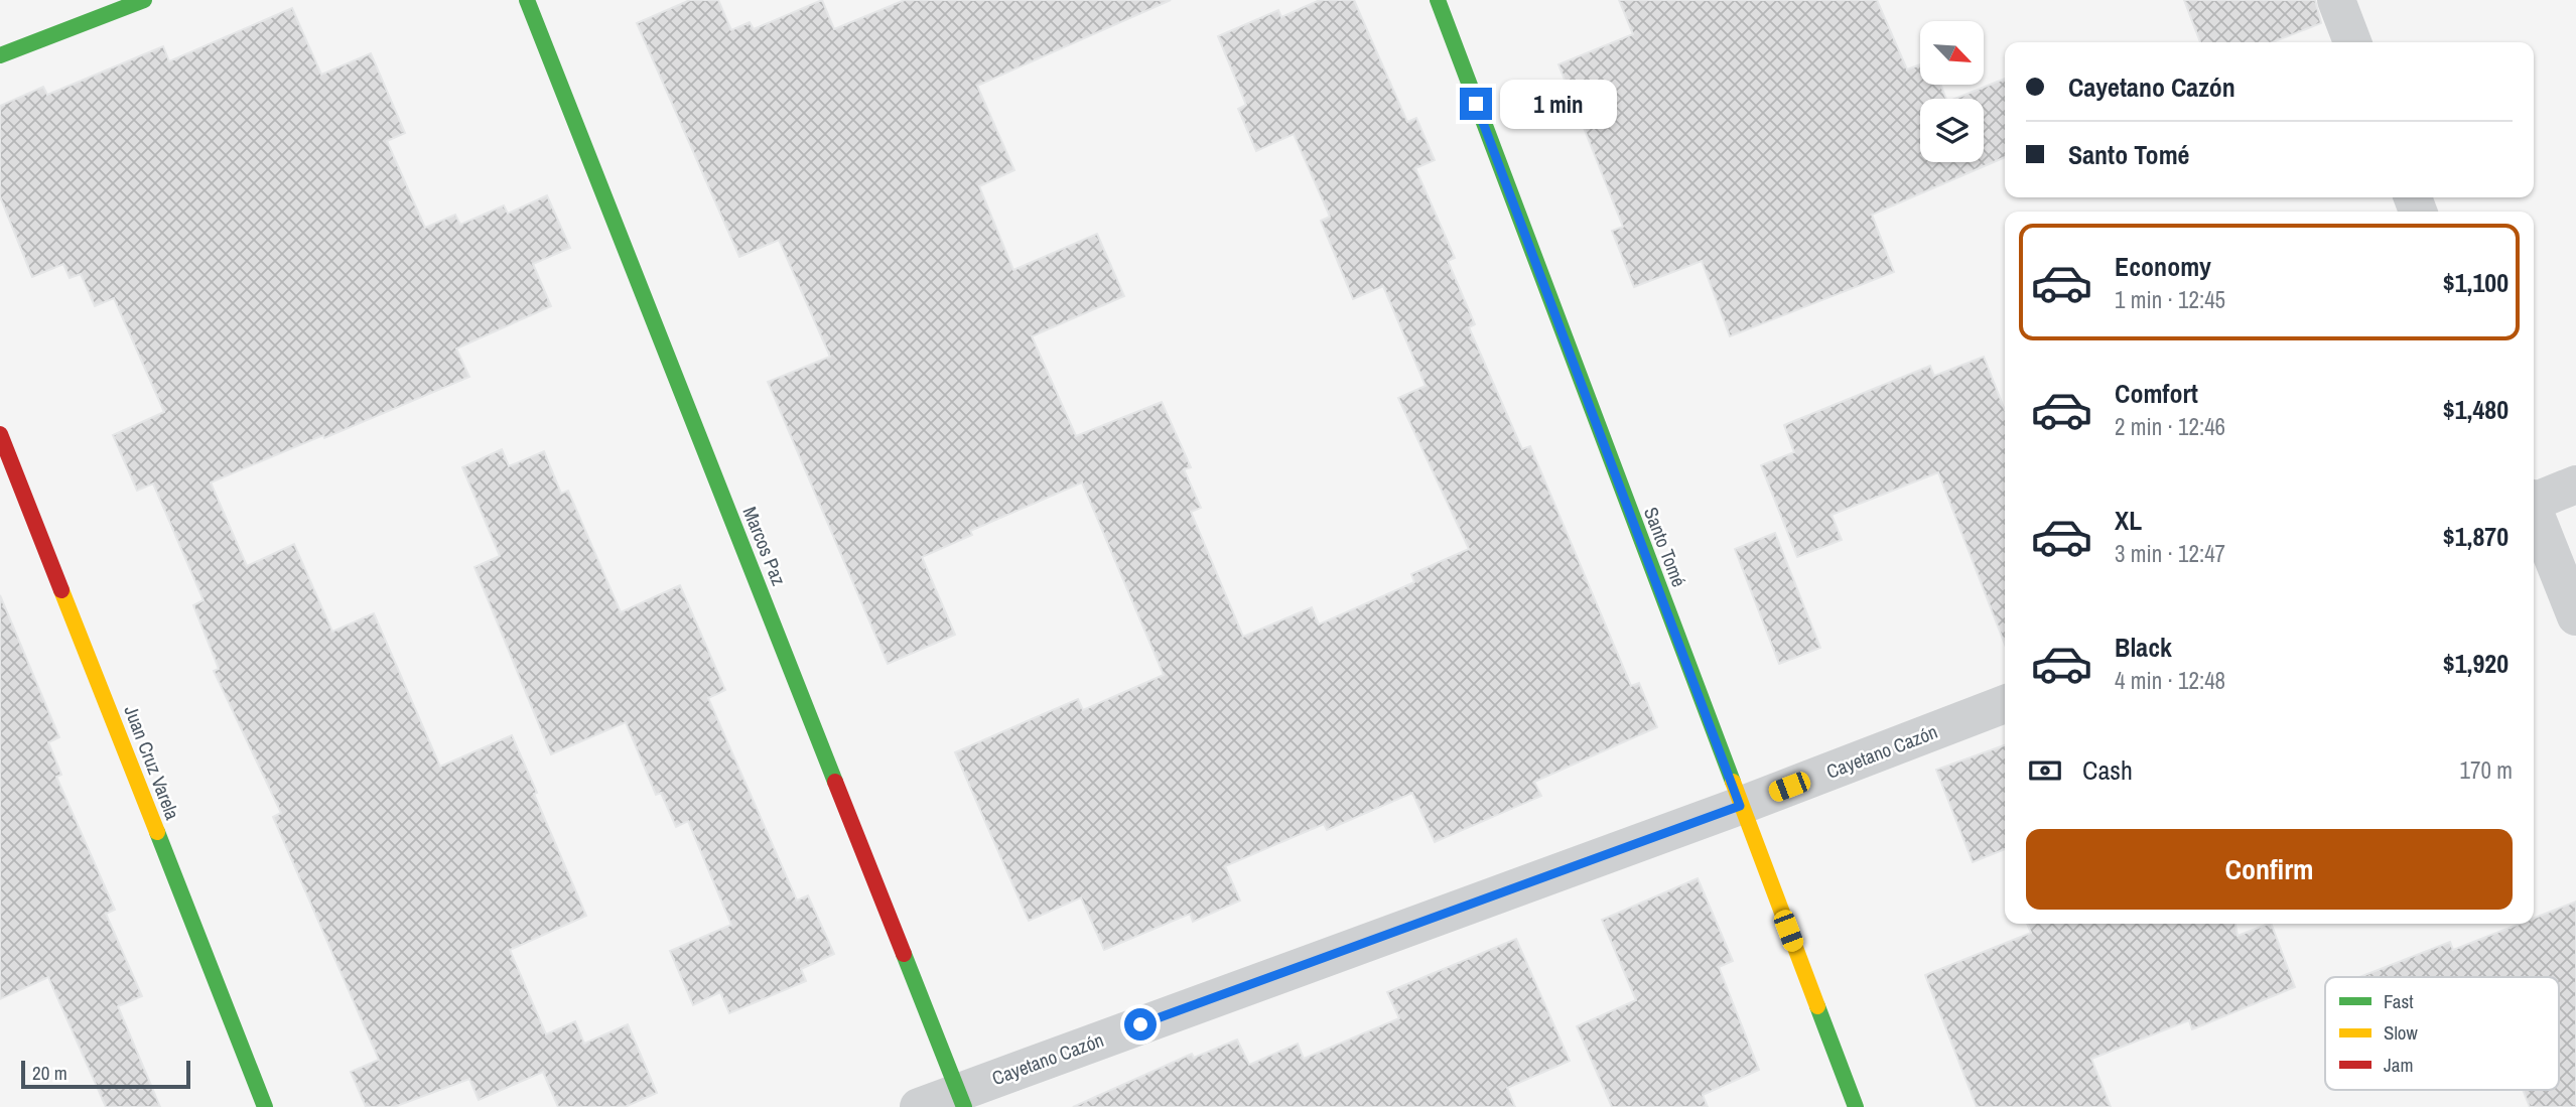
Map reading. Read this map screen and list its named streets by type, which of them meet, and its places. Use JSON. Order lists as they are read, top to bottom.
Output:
{
  "streets": {
    "street": [
      "Marcos Paz",
      "Santo Tomé",
      "Cayetano Cazón",
      "Juan Cruz Varela"
    ]
  },
  "crossings": [
    ["Marcos Paz", "Cayetano Cazón"],
    ["Santo Tomé", "Cayetano Cazón"]
  ],
  "legend": ["Fast", "Slow", "Jam"],
  "scale_bar": "20 m",
  "north": "bottom right",
  "page": {
    "banner": ["Cayetano Cazón", "Santo Tomé"],
    "bubble": "1 min",
    "list": [
      {
        "name": "Economy",
        "note": "1 min · 12:45",
        "value": "$1,100"
      },
      {
        "name": "Comfort",
        "note": "2 min · 12:46",
        "value": "$1,480"
      },
      {
        "name": "XL",
        "note": "3 min · 12:47",
        "value": "$1,870"
      },
      {
        "name": "Black",
        "note": "4 min · 12:48",
        "value": "$1,920"
      }
    ],
    "pay": ["Cash", "170 m"],
    "buttons": "Confirm",
    "scale": "20 m"
  }
}
